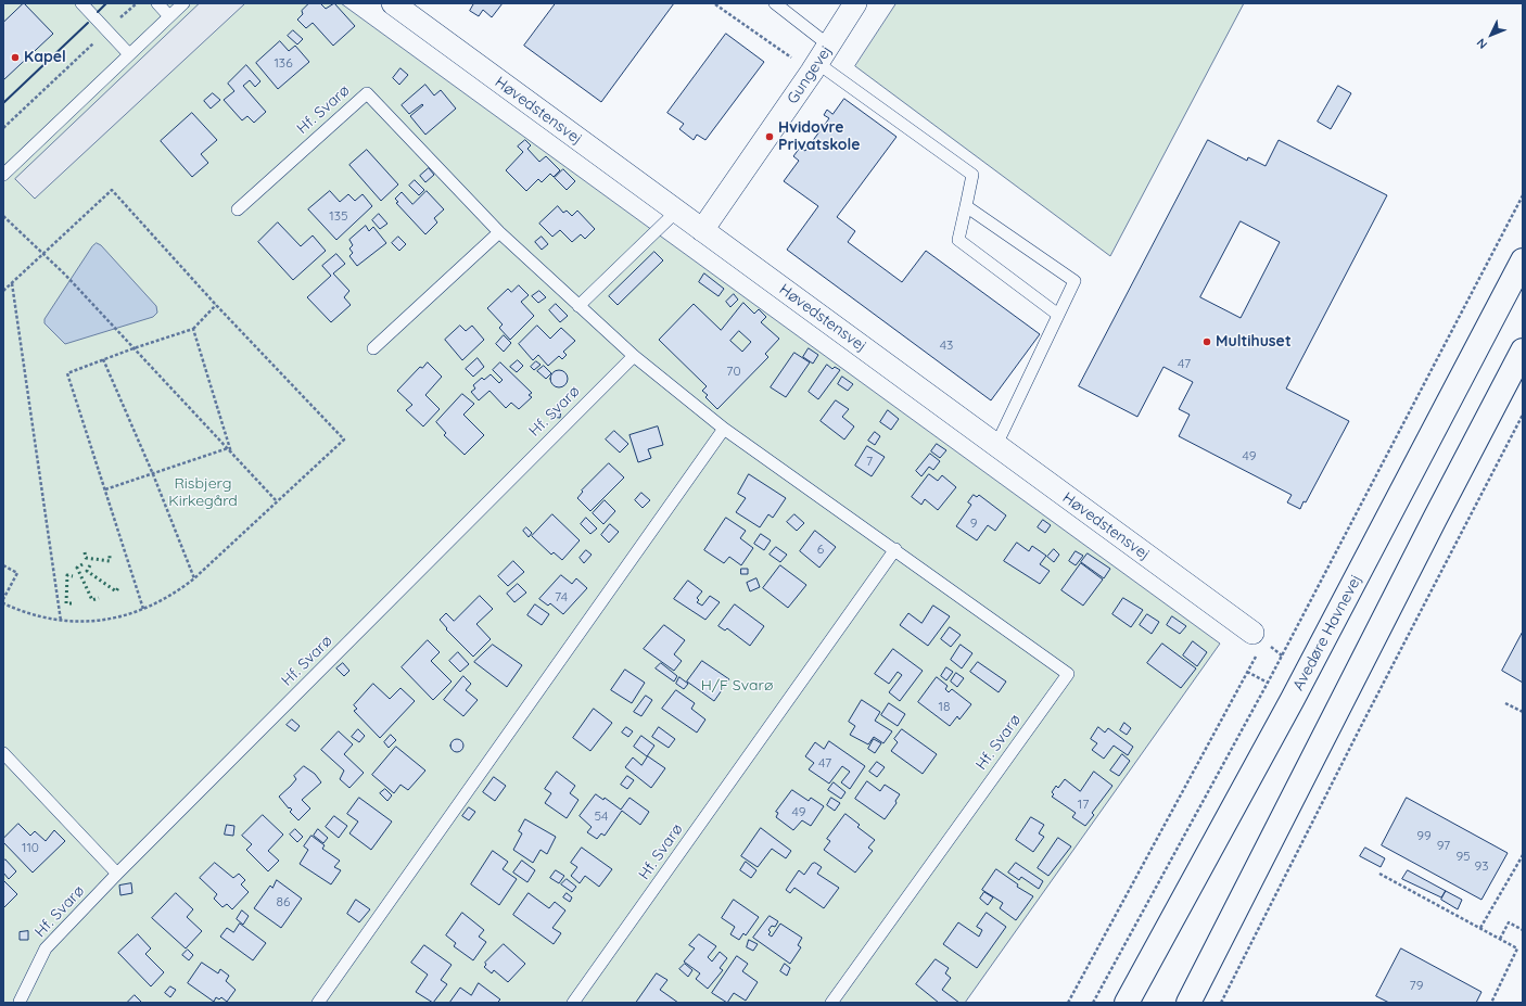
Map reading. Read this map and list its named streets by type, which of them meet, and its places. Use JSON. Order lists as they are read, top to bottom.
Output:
{
  "streets": {
    "street": ["Gungevej", "Høvedstensvej", "Avedøre Havnevej"],
    "lane": ["Hf. Svarø"]
  },
  "crossings": [
    ["Gungevej", "Høvedstensvej"]
  ],
  "parks": ["Risbjerg Kirkegård", "H/F Svarø"],
  "places": ["Kapel", "Hvidovre Privatskole", "Multihuset"],
  "house_numbers": [
    "136",
    "135",
    "43",
    "47",
    "70",
    "49",
    "7",
    "9",
    "6",
    "74",
    "18",
    "47",
    "17",
    "49",
    "54",
    "99",
    "97",
    "110",
    "95",
    "93",
    "86",
    "79"
  ],
  "north": "bottom left"
}
